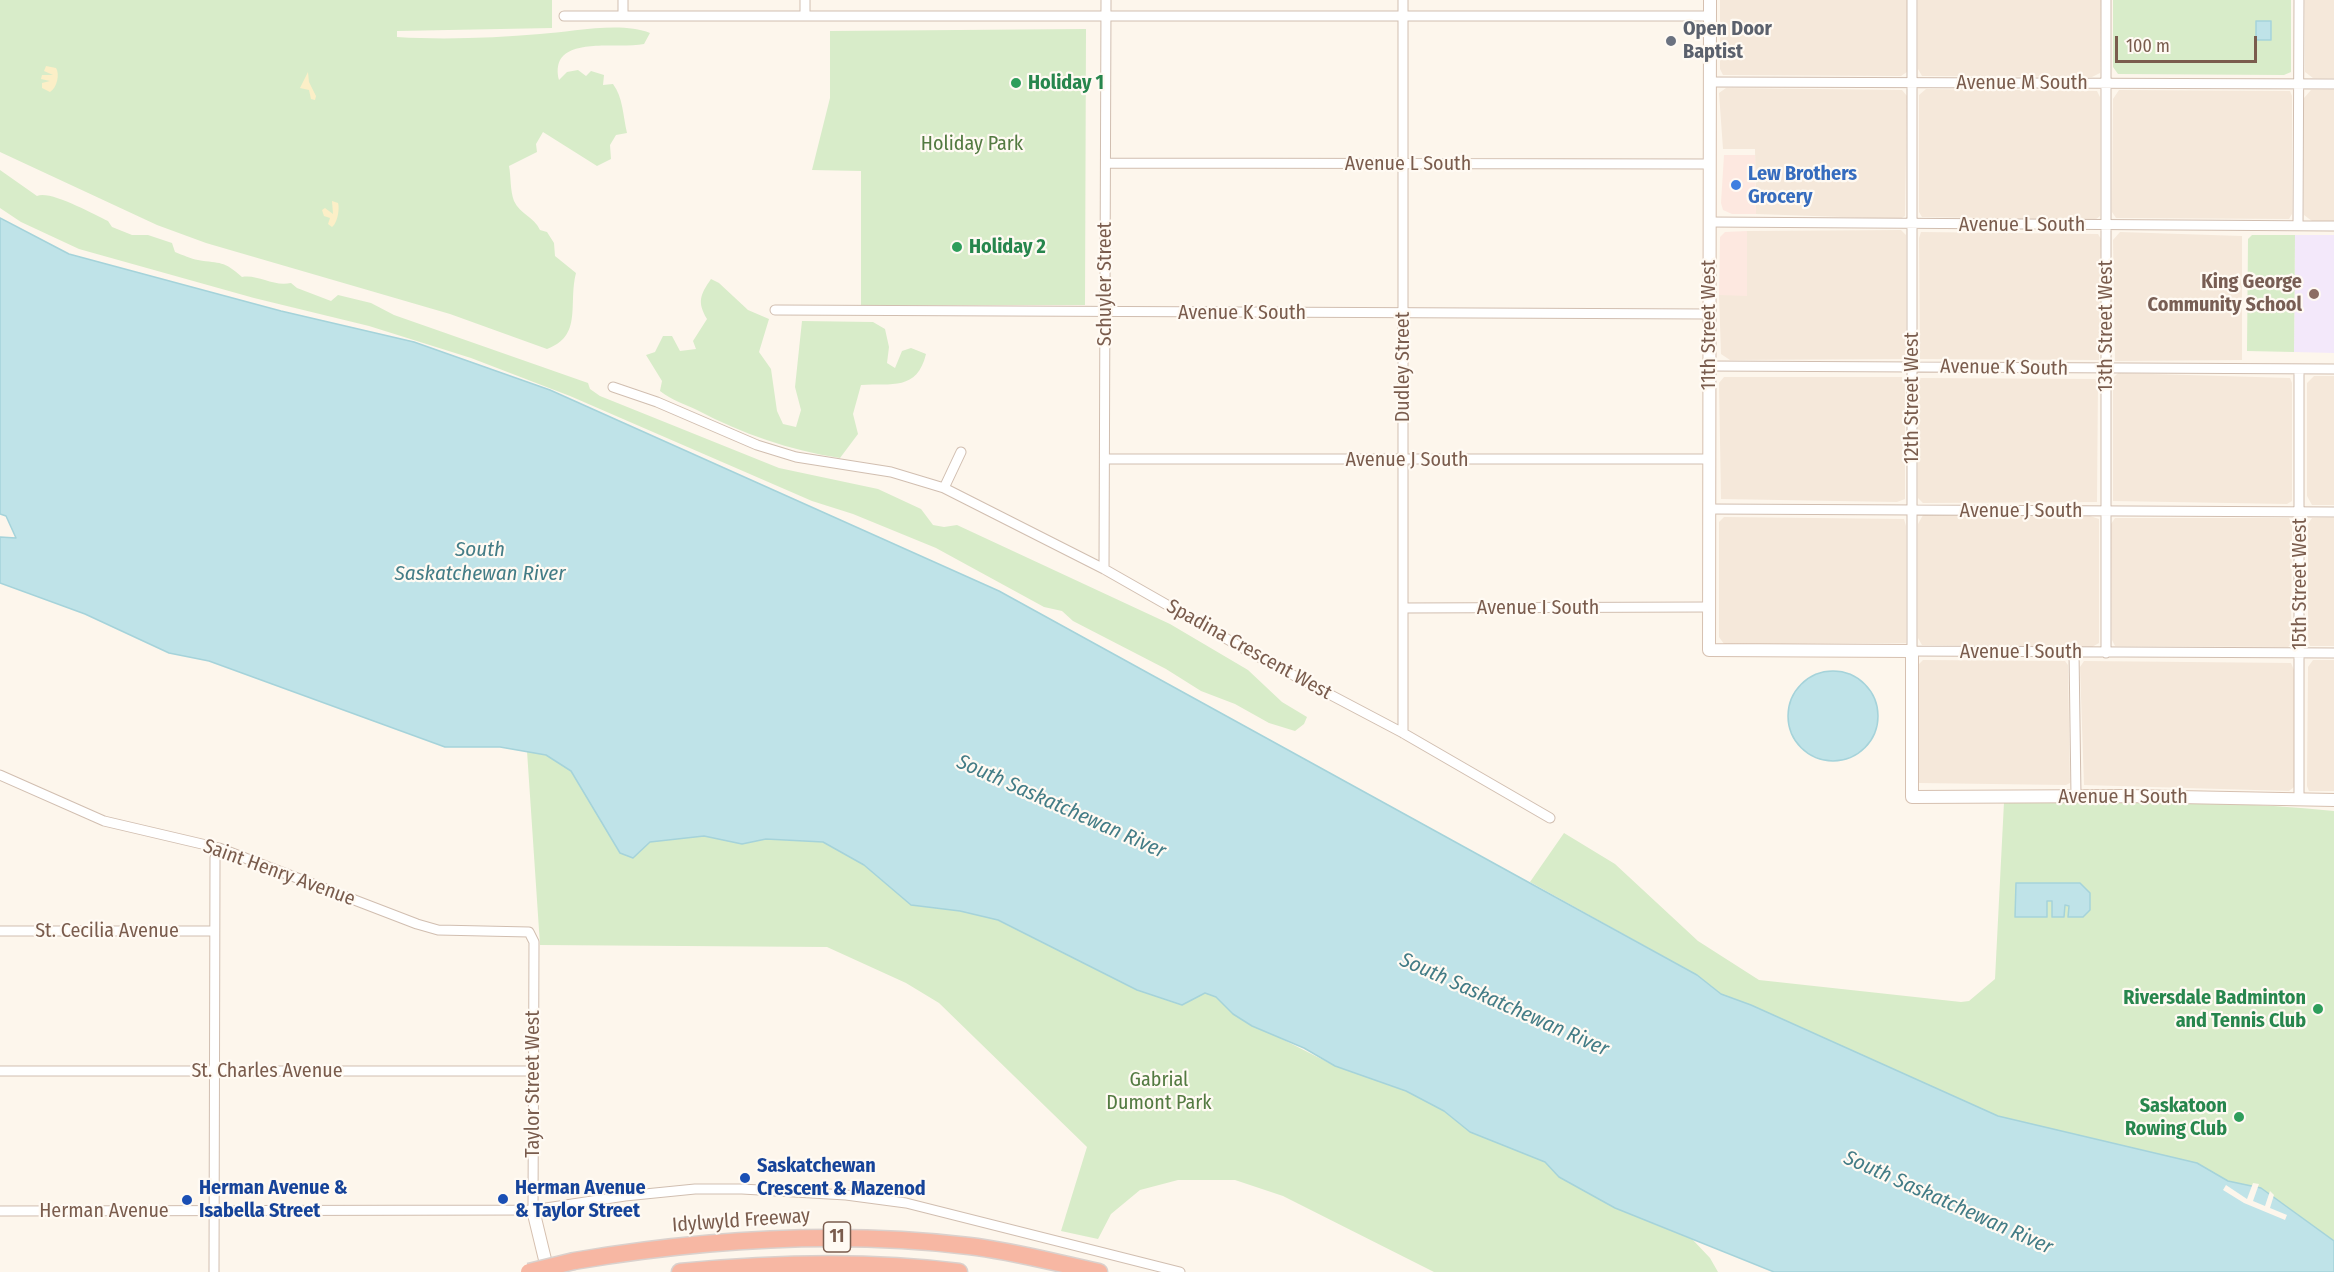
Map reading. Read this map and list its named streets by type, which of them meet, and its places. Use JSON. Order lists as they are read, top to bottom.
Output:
{
  "streets": {
    "highway": ["Idylwyld Freeway", "11"],
    "street": [
      "Avenue M South",
      "Avenue L South",
      "Schuyler Street",
      "Avenue K South",
      "11th Street West",
      "13th Street West",
      "Dudley Street",
      "12th Street West",
      "Avenue J South",
      "15th Street West",
      "Avenue I South",
      "Spadina Crescent West",
      "Avenue H South",
      "Saint Henry Avenue",
      "St. Cecilia Avenue",
      "St. Charles Avenue",
      "Taylor Street West",
      "Herman Avenue"
    ]
  },
  "crossings": [
    ["Avenue M South", "11th Street West"],
    ["Avenue M South", "13th Street West"],
    ["Avenue M South", "12th Street West"],
    ["Avenue L South", "Schuyler Street"],
    ["Avenue L South", "11th Street West"],
    ["Avenue L South", "13th Street West"],
    ["Avenue L South", "Dudley Street"],
    ["Avenue L South", "12th Street West"],
    ["Schuyler Street", "Avenue K South"],
    ["Schuyler Street", "Avenue J South"],
    ["Schuyler Street", "Spadina Crescent West"],
    ["Avenue K South", "11th Street West"],
    ["Avenue K South", "13th Street West"],
    ["Avenue K South", "Dudley Street"],
    ["Avenue K South", "12th Street West"],
    ["Avenue K South", "15th Street West"],
    ["11th Street West", "Avenue J South"],
    ["11th Street West", "Avenue I South"],
    ["13th Street West", "Avenue J South"],
    ["13th Street West", "Avenue I South"],
    ["Dudley Street", "Avenue J South"],
    ["Dudley Street", "Avenue I South"],
    ["Dudley Street", "Spadina Crescent West"],
    ["12th Street West", "Avenue J South"],
    ["12th Street West", "Avenue I South"],
    ["12th Street West", "Avenue H South"],
    ["Avenue J South", "15th Street West"],
    ["15th Street West", "Avenue I South"],
    ["15th Street West", "Avenue H South"],
    ["Saint Henry Avenue", "Taylor Street West"],
    ["St. Charles Avenue", "Taylor Street West"],
    ["Taylor Street West", "Herman Avenue"]
  ],
  "water": ["South Saskatchewan River"],
  "parks": ["Holiday Park", "Gabrial Dumont Park"],
  "places": [
    "Open Door Baptist",
    "Holiday 1",
    "Lew Brothers Grocery",
    "Holiday 2",
    "King George Community School",
    "Riversdale Badminton and Tennis Club",
    "Saskatoon Rowing Club",
    "Saskatchewan Crescent & Mazenod",
    "Herman Avenue & Taylor Street",
    "Herman Avenue & Isabella Street"
  ],
  "scale_bar": "100 m"
}
